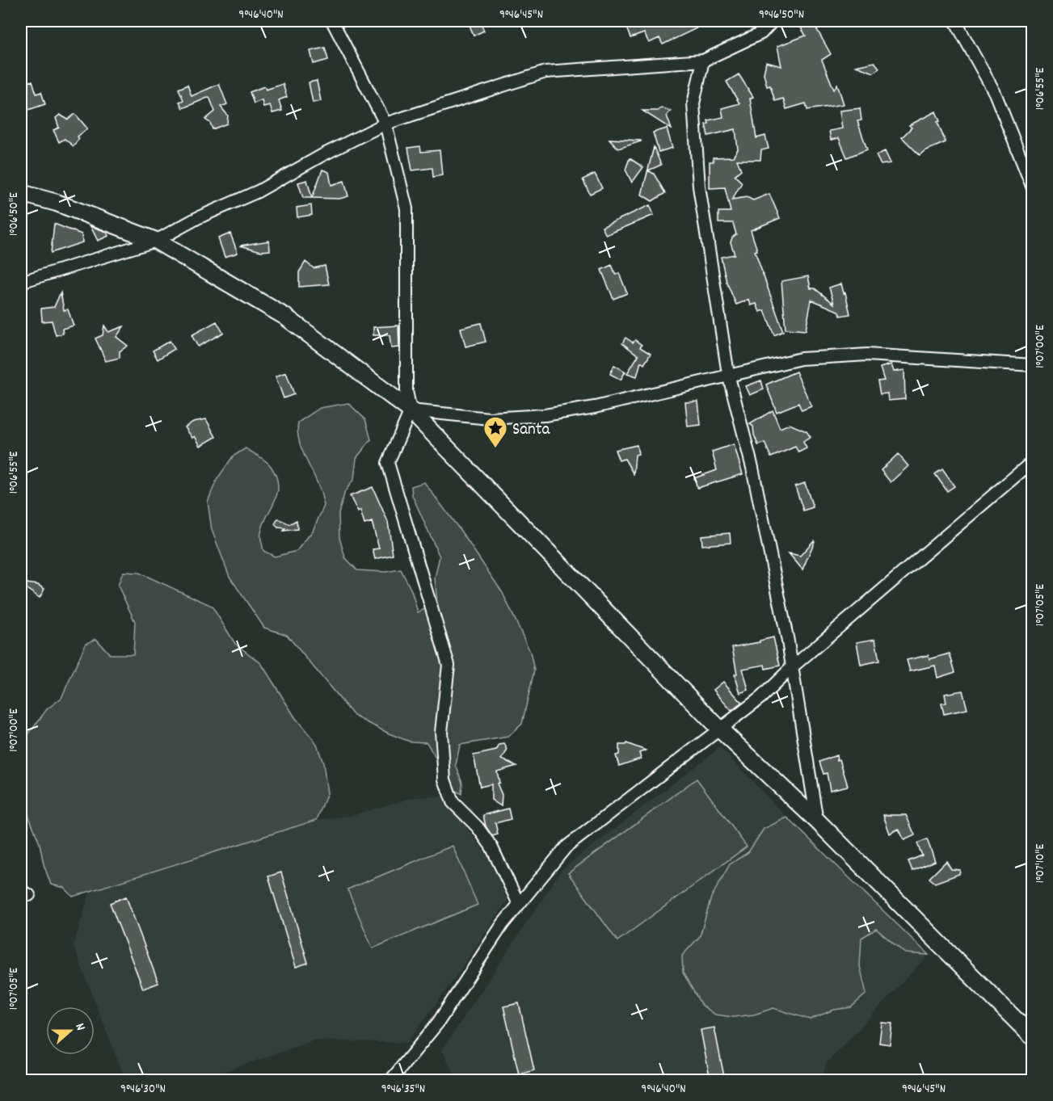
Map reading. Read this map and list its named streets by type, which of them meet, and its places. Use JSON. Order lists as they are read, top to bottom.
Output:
{
  "places": {
    "place": ["Santa"]
  },
  "north": "right",
  "coordinates": [
    "9°46'40\"N",
    "9°46'45\"N",
    "9°46'50\"N",
    "1°06'55\"E",
    "1°06'50\"E",
    "1°07'00\"E",
    "1°07'05\"E",
    "1°07'10\"E",
    "9°46'30\"N",
    "9°46'35\"N"
  ]
}
